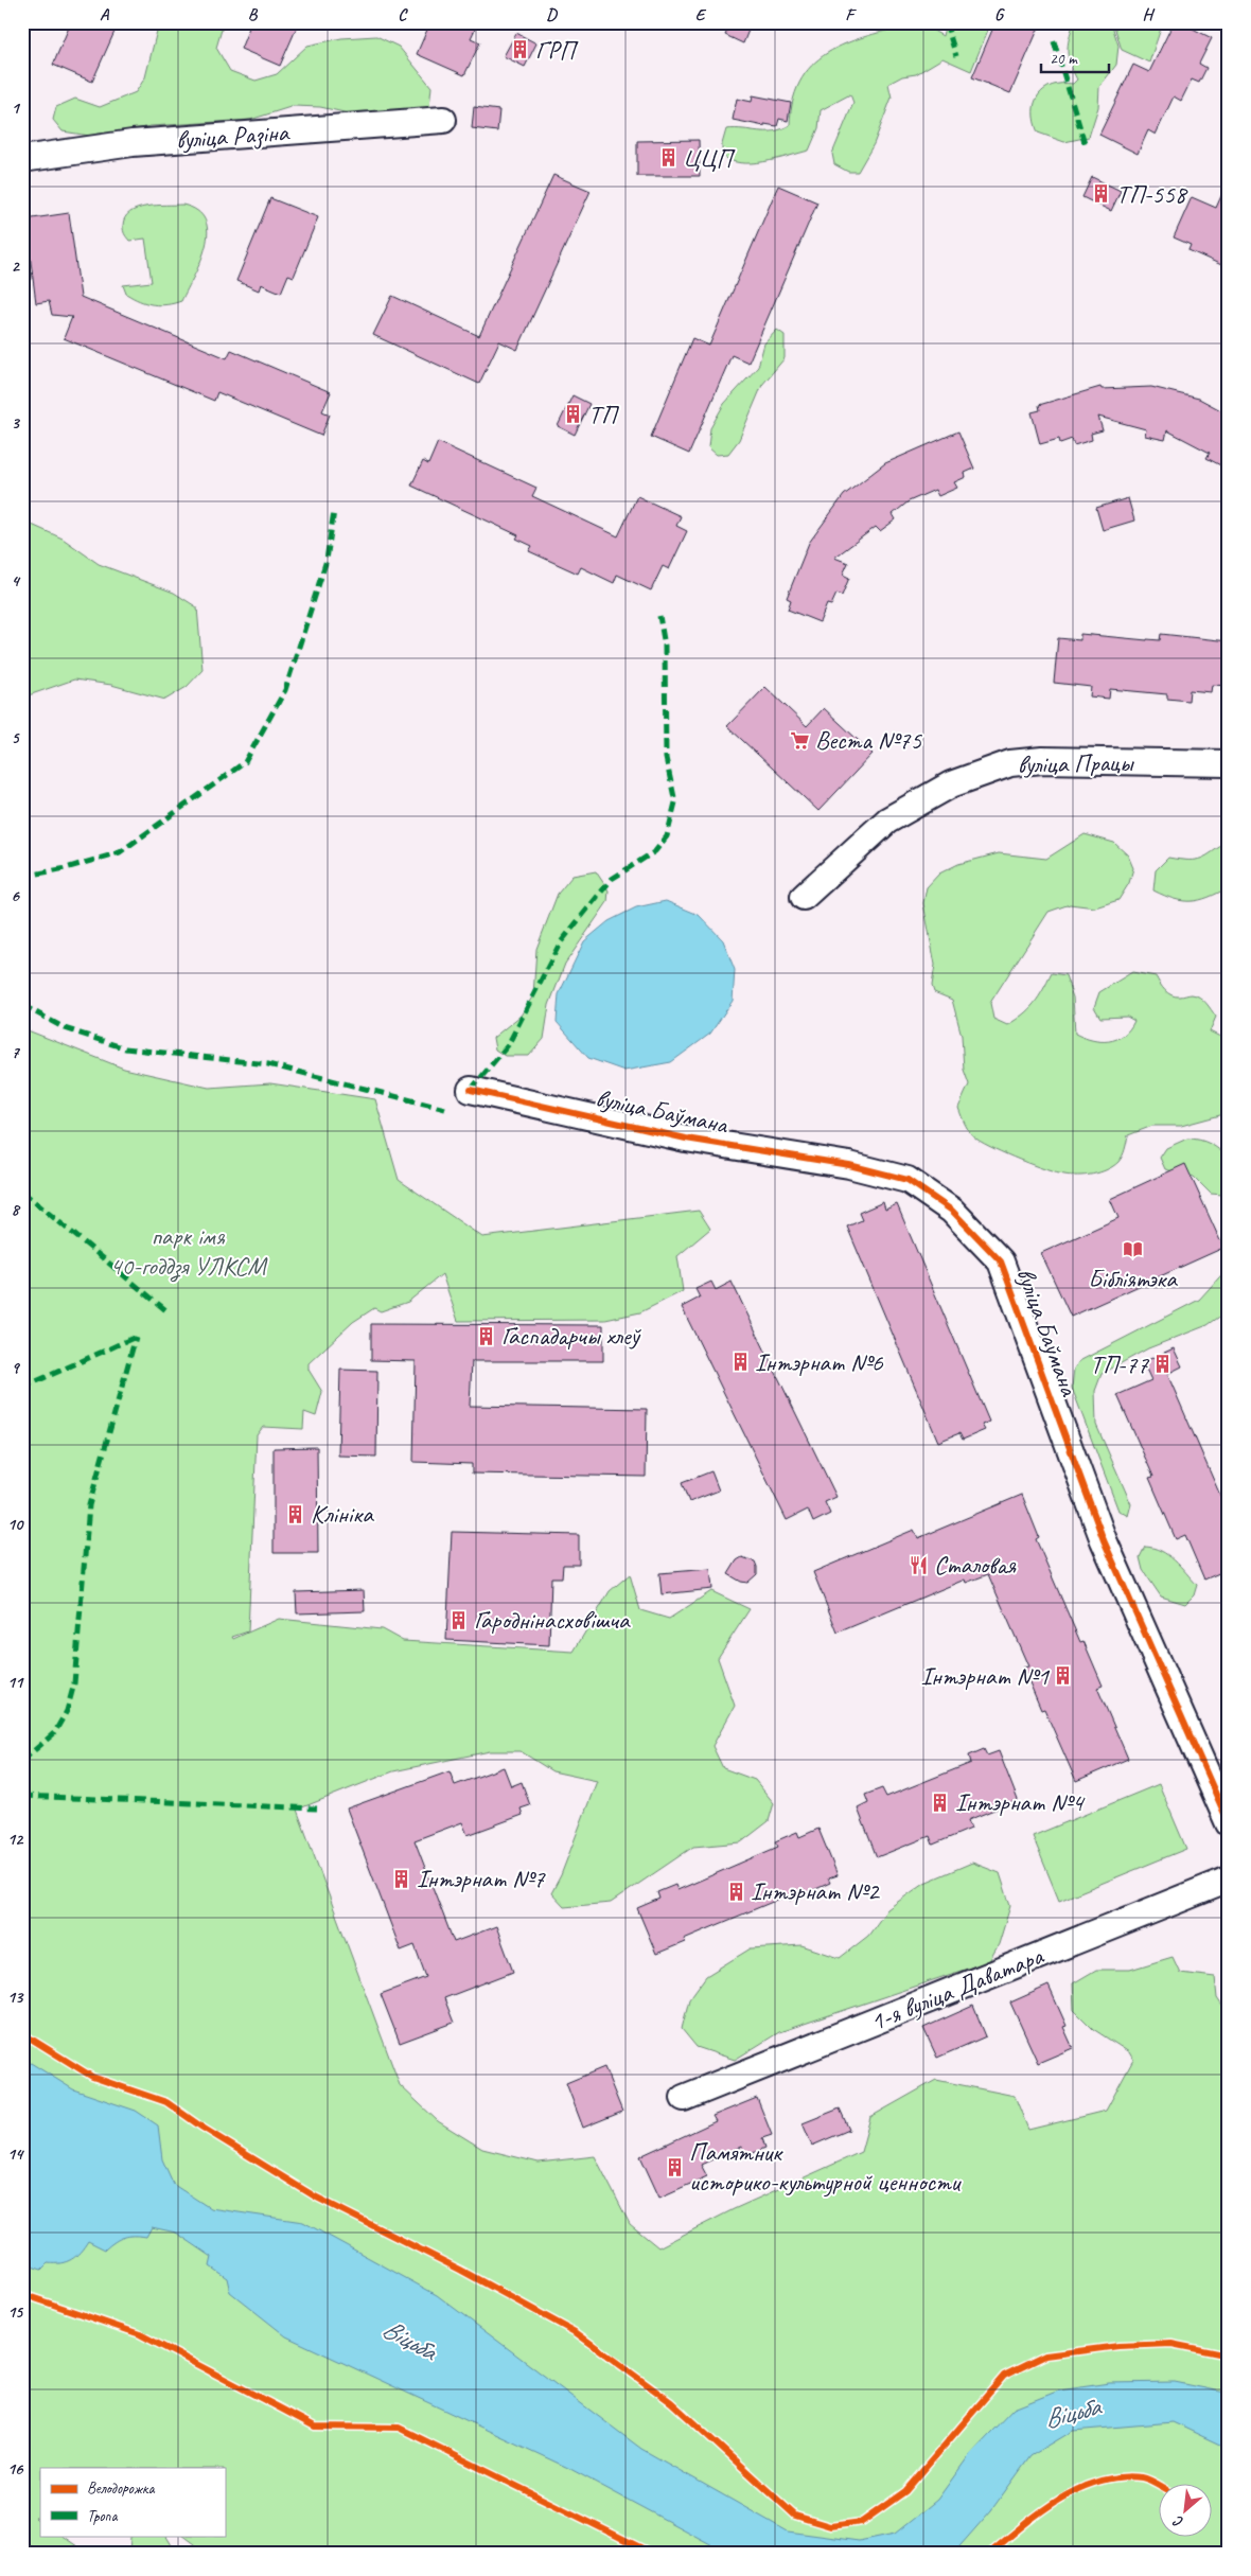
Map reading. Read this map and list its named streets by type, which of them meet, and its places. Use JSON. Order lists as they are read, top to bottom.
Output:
{
  "streets": {
    "street": [
      "вуліца Разіна",
      "вуліца Працы",
      "вуліца Баўмана",
      "1-я вуліца Даватара"
    ]
  },
  "water": ["Віцьба"],
  "parks": ["парк імя 40-годдзя УЛКСМ"],
  "places": {
    "building": [
      "ГРП",
      "ЦЦП",
      "ТП-558",
      "ТП",
      "Гаспадарчы хлеў",
      "Інтэрнат №6",
      "ТП-77",
      "Клініка",
      "Гароднінасховішча",
      "Інтэрнат №1",
      "Інтэрнат №4",
      "Інтэрнат №7",
      "Інтэрнат №2",
      "Памятник историко-культурной ценности"
    ],
    "supermarket": ["Веста №75"],
    "library": ["Бібліятэка"],
    "restaurant": ["Сталовая"]
  },
  "legend": ["Велодорожка", "Тропа"],
  "scale_bar": "20 m",
  "north": "bottom left",
  "grid": {
    "columns": [
      "A",
      "B",
      "C",
      "D",
      "E",
      "F",
      "G",
      "H"
    ],
    "rows": [
      "1",
      "2",
      "3",
      "4",
      "5",
      "6",
      "7",
      "8",
      "9",
      "10",
      "11",
      "12",
      "13",
      "14",
      "15",
      "16"
    ]
  }
}
